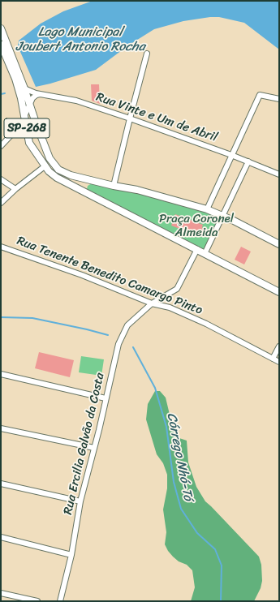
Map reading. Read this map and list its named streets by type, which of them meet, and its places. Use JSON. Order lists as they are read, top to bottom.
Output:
{
  "streets": {
    "main road": ["SP-268"],
    "street": ["Rua Vinte e Um de Abril", "Rua Tenente Benedito Camargo Pinto", "Rua Ercilia Galvão da Costa"]
  },
  "crossings": [
    ["Rua Vinte e Um de Abril", "SP-268"],
    ["SP-268", "Rua Ercilia Galvão da Costa"],
    ["Rua Tenente Benedito Camargo Pinto", "Rua Ercilia Galvão da Costa"]
  ],
  "water": ["Lago Municipal Joubert Antonio Rocha", "Córrego Nhó-Tó"],
  "parks": ["Praça Coronel Almeida"]
}
